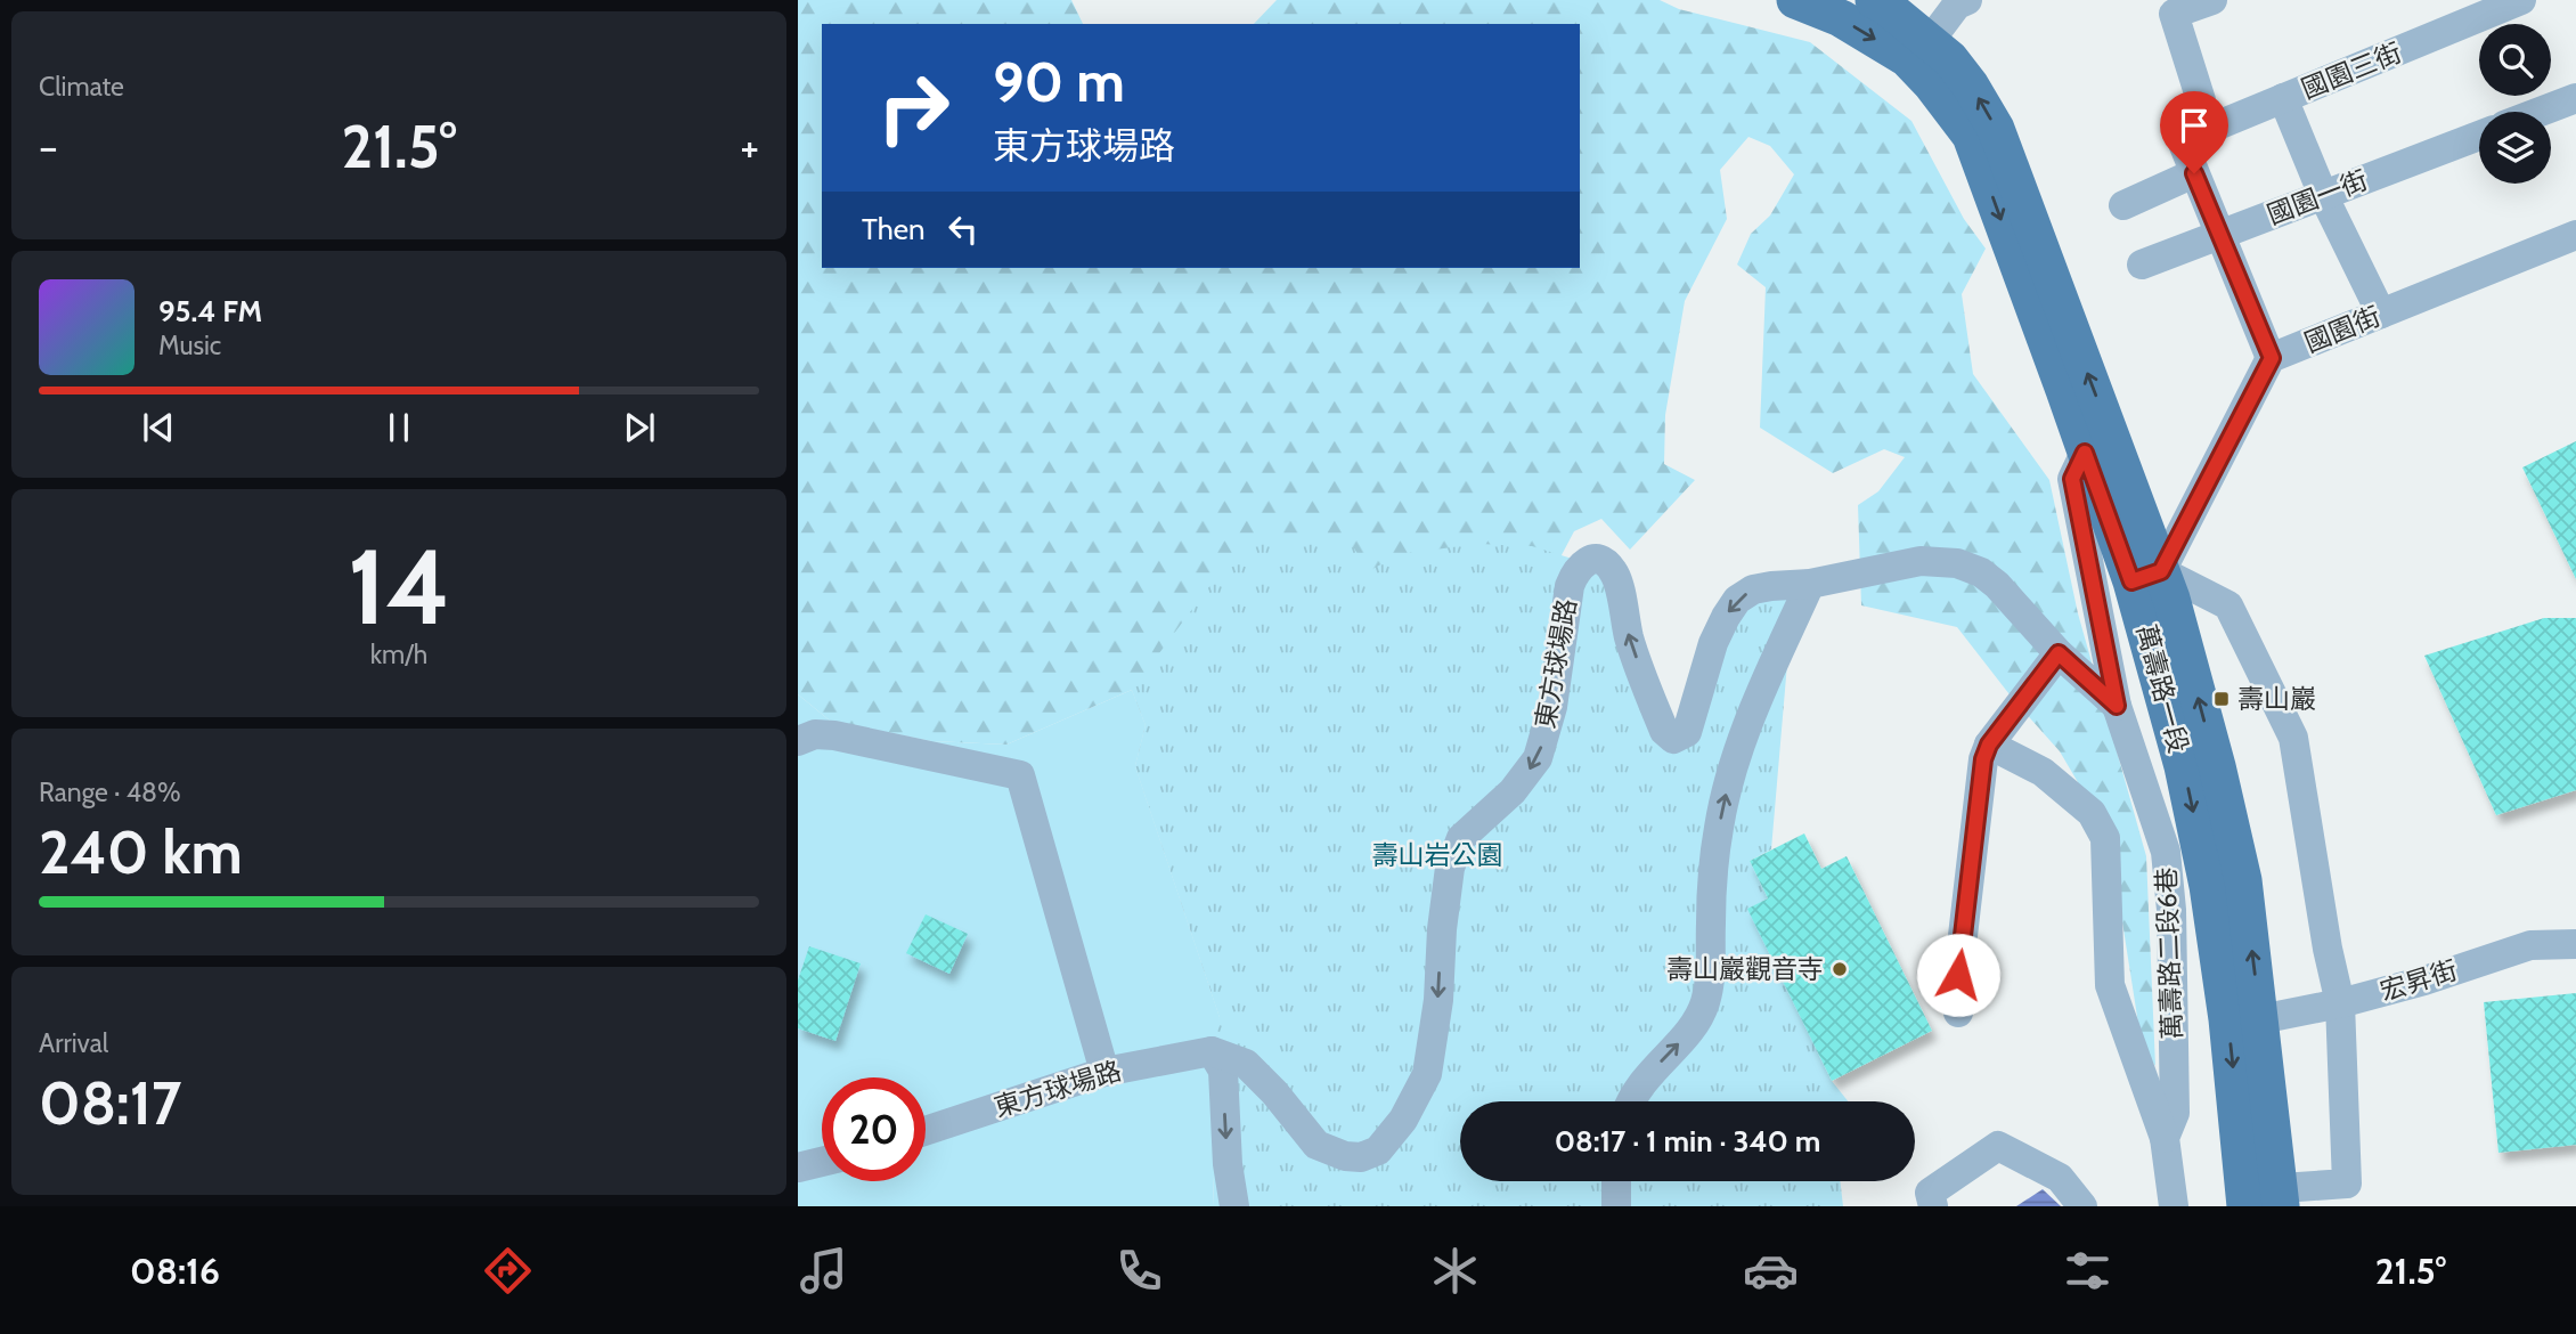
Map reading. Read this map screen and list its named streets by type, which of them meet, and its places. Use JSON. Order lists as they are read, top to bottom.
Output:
{
  "streets": {
    "main road": ["萬壽路一段"],
    "street": [
      "國園三街",
      "國園一街",
      "國園街",
      "東方球場路",
      "萬壽路二段6巷",
      "宏昇街"
    ]
  },
  "crossings": [
    ["國園街", "萬壽路一段"],
    ["東方球場路", "萬壽路二段6巷"],
    ["萬壽路一段", "宏昇街"]
  ],
  "parks": ["壽山岩公園"],
  "places": {
    "transit": ["壽山巖"],
    "other": ["壽山巖觀音寺"]
  },
  "page": {
    "tile": [
      "Climate",
      ["14", "km/h"],
      ["Range · 48%", "240 km"],
      ["Arrival", "08:17"]
    ],
    "turn": ["90 m", "東方球場路"],
    "heat": ["−", "21.5°", "+"],
    "then": "Then",
    "song": ["95.4 FM", "Music"],
    "limit": "20",
    "trip": "08:17 · 1 min · 340 m",
    "tabs": ["08:16", "21.5°"]
  }
}
